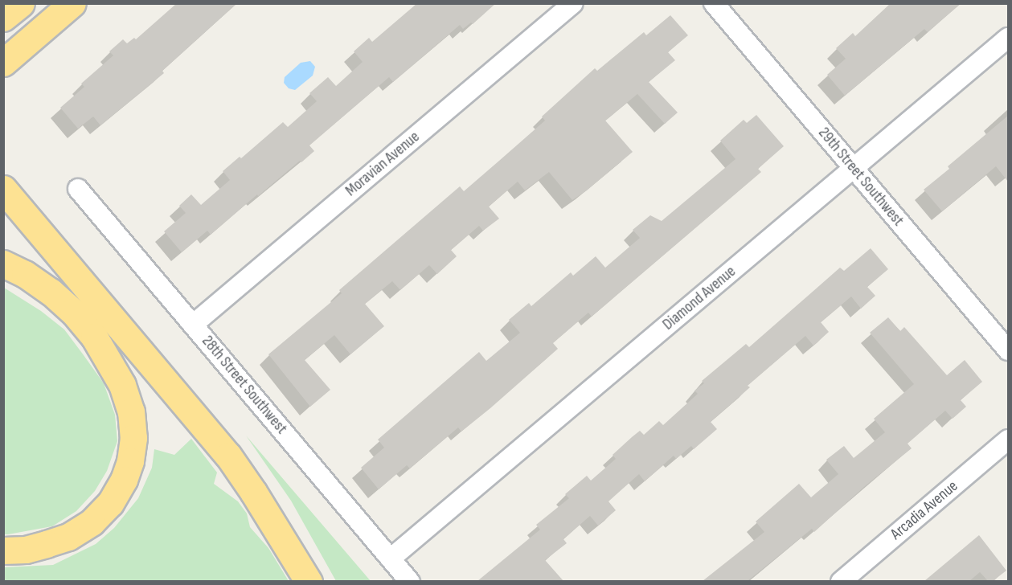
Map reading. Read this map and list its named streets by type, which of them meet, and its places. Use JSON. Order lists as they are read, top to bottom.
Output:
{
  "streets": {
    "street": [
      "Moravian Avenue",
      "29th Street Southwest",
      "Diamond Avenue",
      "28th Street Southwest",
      "Arcadia Avenue"
    ]
  },
  "crossings": [
    ["Moravian Avenue", "28th Street Southwest"],
    ["29th Street Southwest", "Diamond Avenue"],
    ["Diamond Avenue", "28th Street Southwest"]
  ]
}
